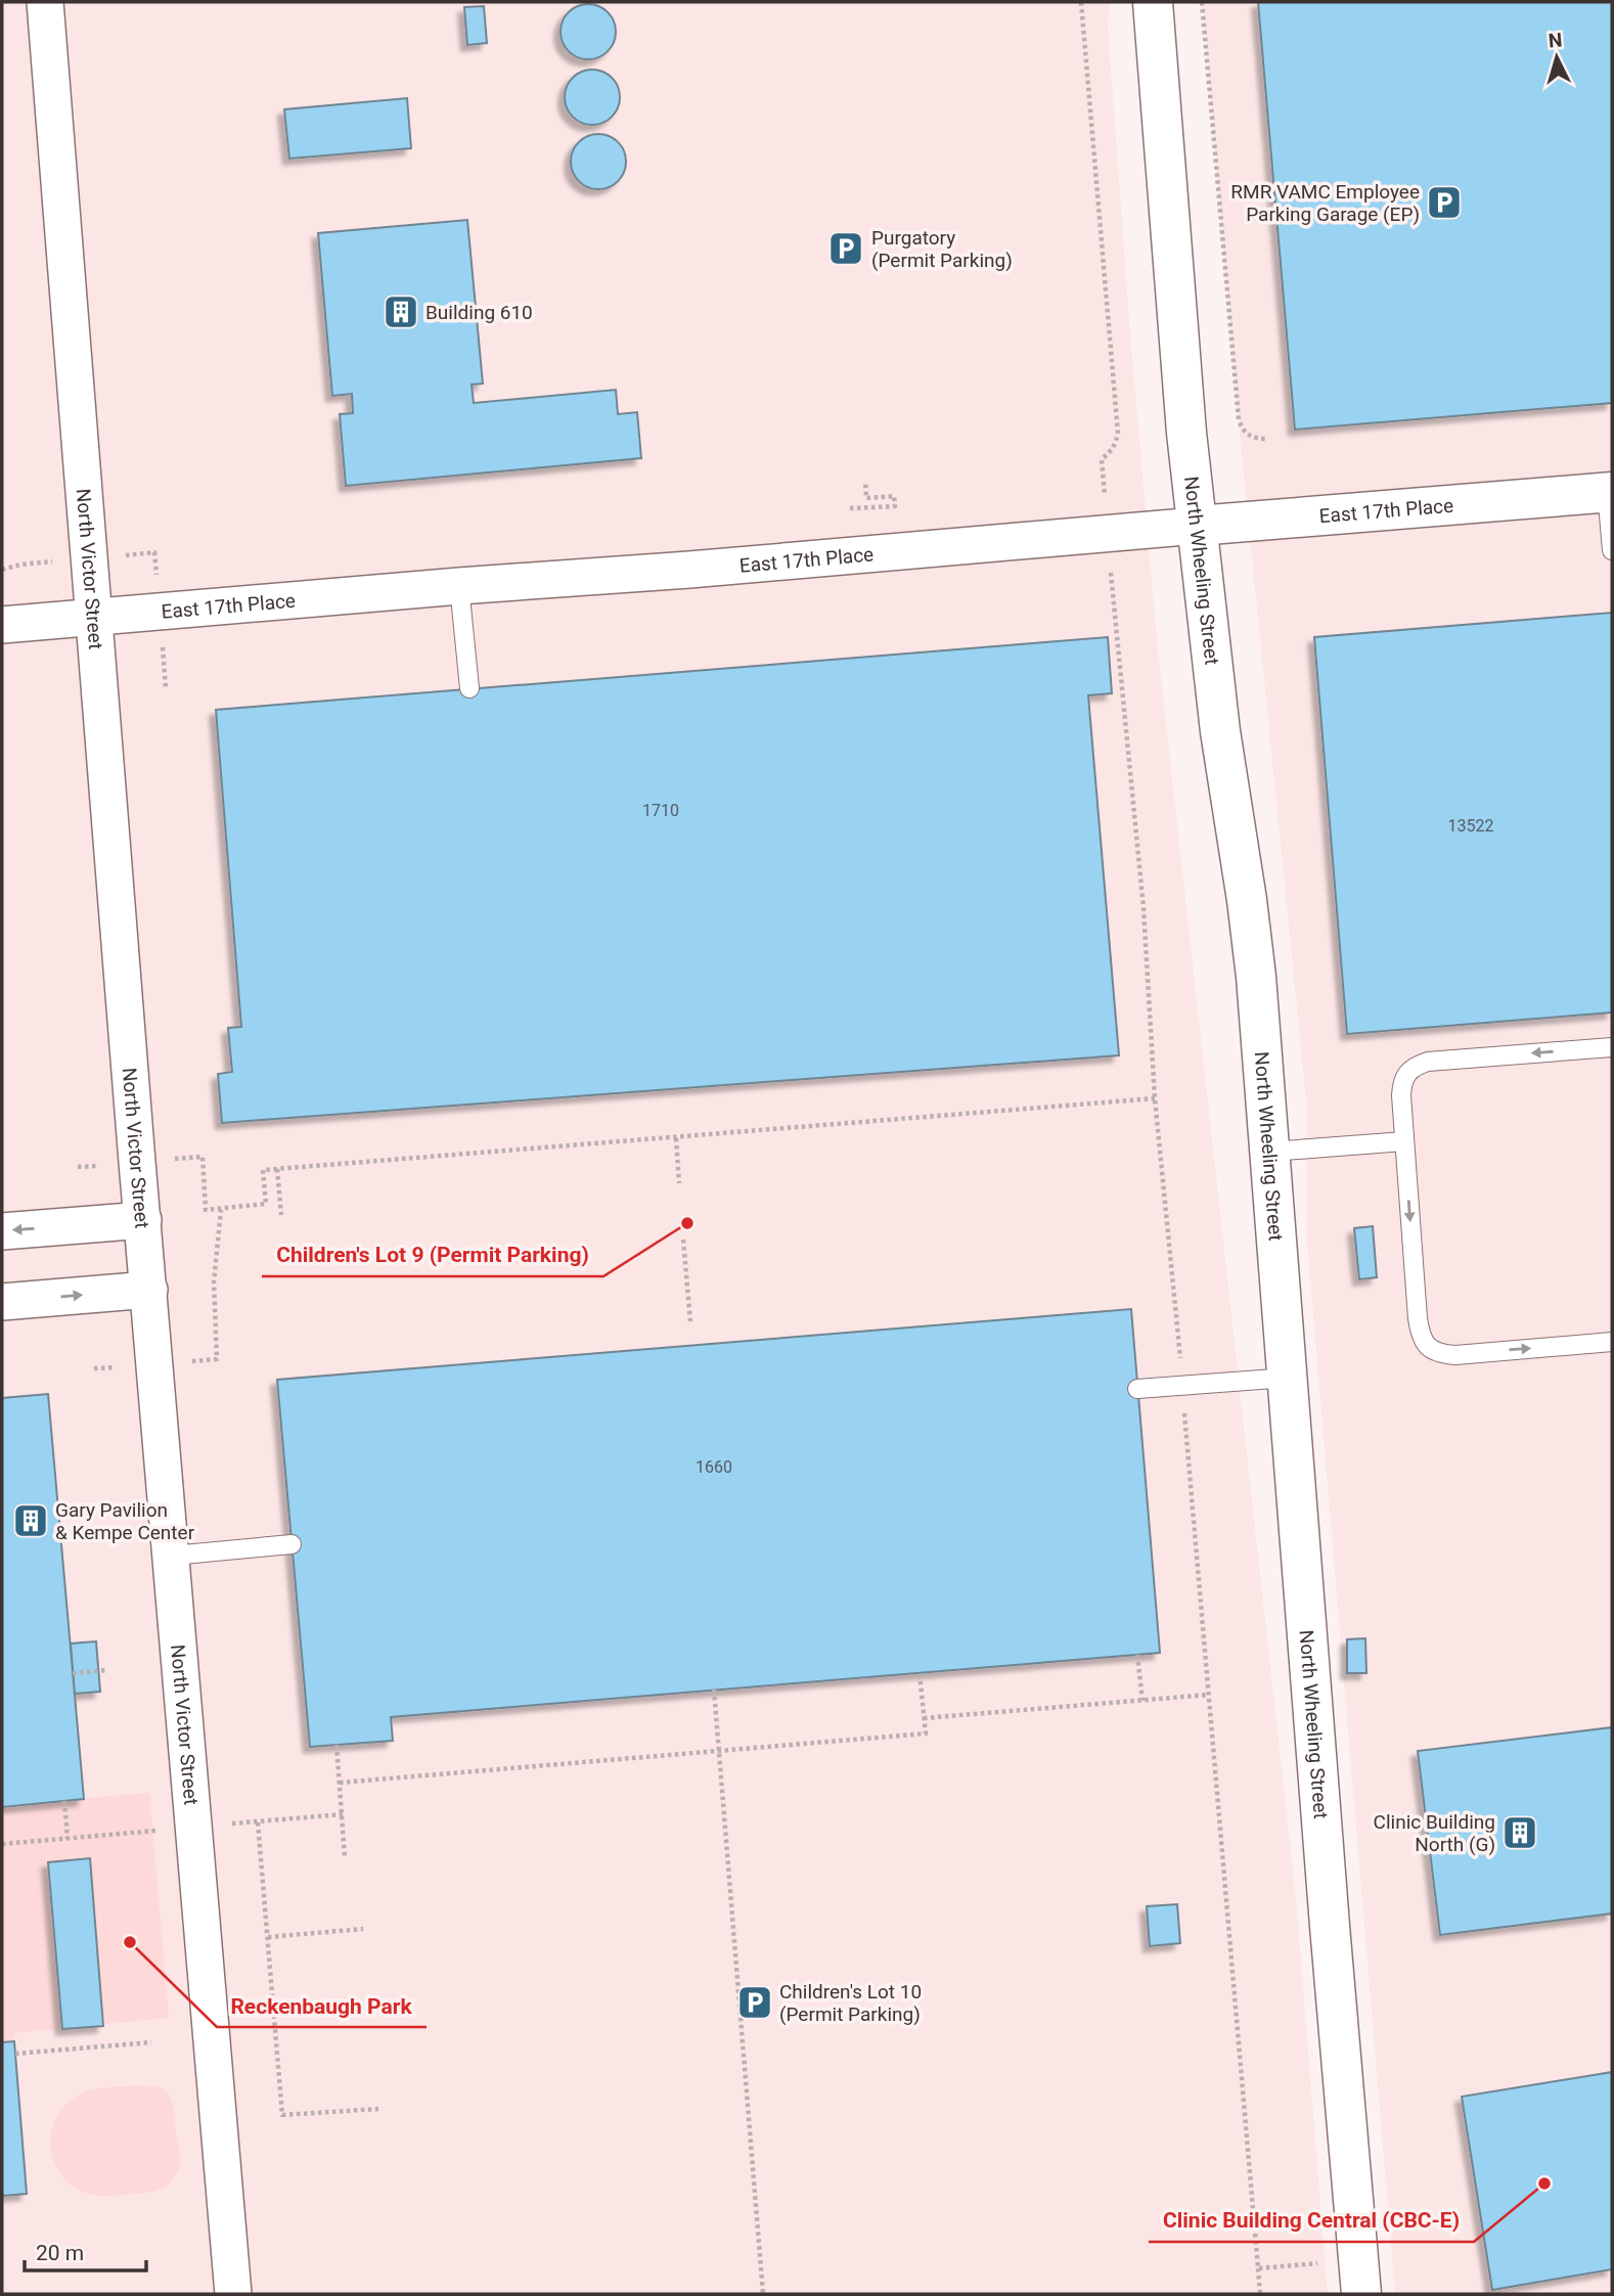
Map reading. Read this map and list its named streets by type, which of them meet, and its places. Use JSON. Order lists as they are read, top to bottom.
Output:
{
  "streets": {
    "street": ["East 17th Place", "North Victor Street", "North Wheeling Street"]
  },
  "crossings": [
    ["East 17th Place", "North Victor Street"],
    ["East 17th Place", "North Wheeling Street"]
  ],
  "places": {
    "parking": ["RMR VAMC Employee Parking Garage (EP)", "Purgatory (Permit Parking)", "Children's Lot 10 (Permit Parking)"],
    "building": ["Building 610", "Gary Pavilion & Kempe Center", "Clinic Building North (G)"],
    "other": ["Children's Lot 9 (Permit Parking)", "Reckenbaugh Park", "Clinic Building Central (CBC-E)"]
  },
  "house_numbers": ["1710", "13522", "1660"],
  "scale_bar": "20 m",
  "north": "top"
}
